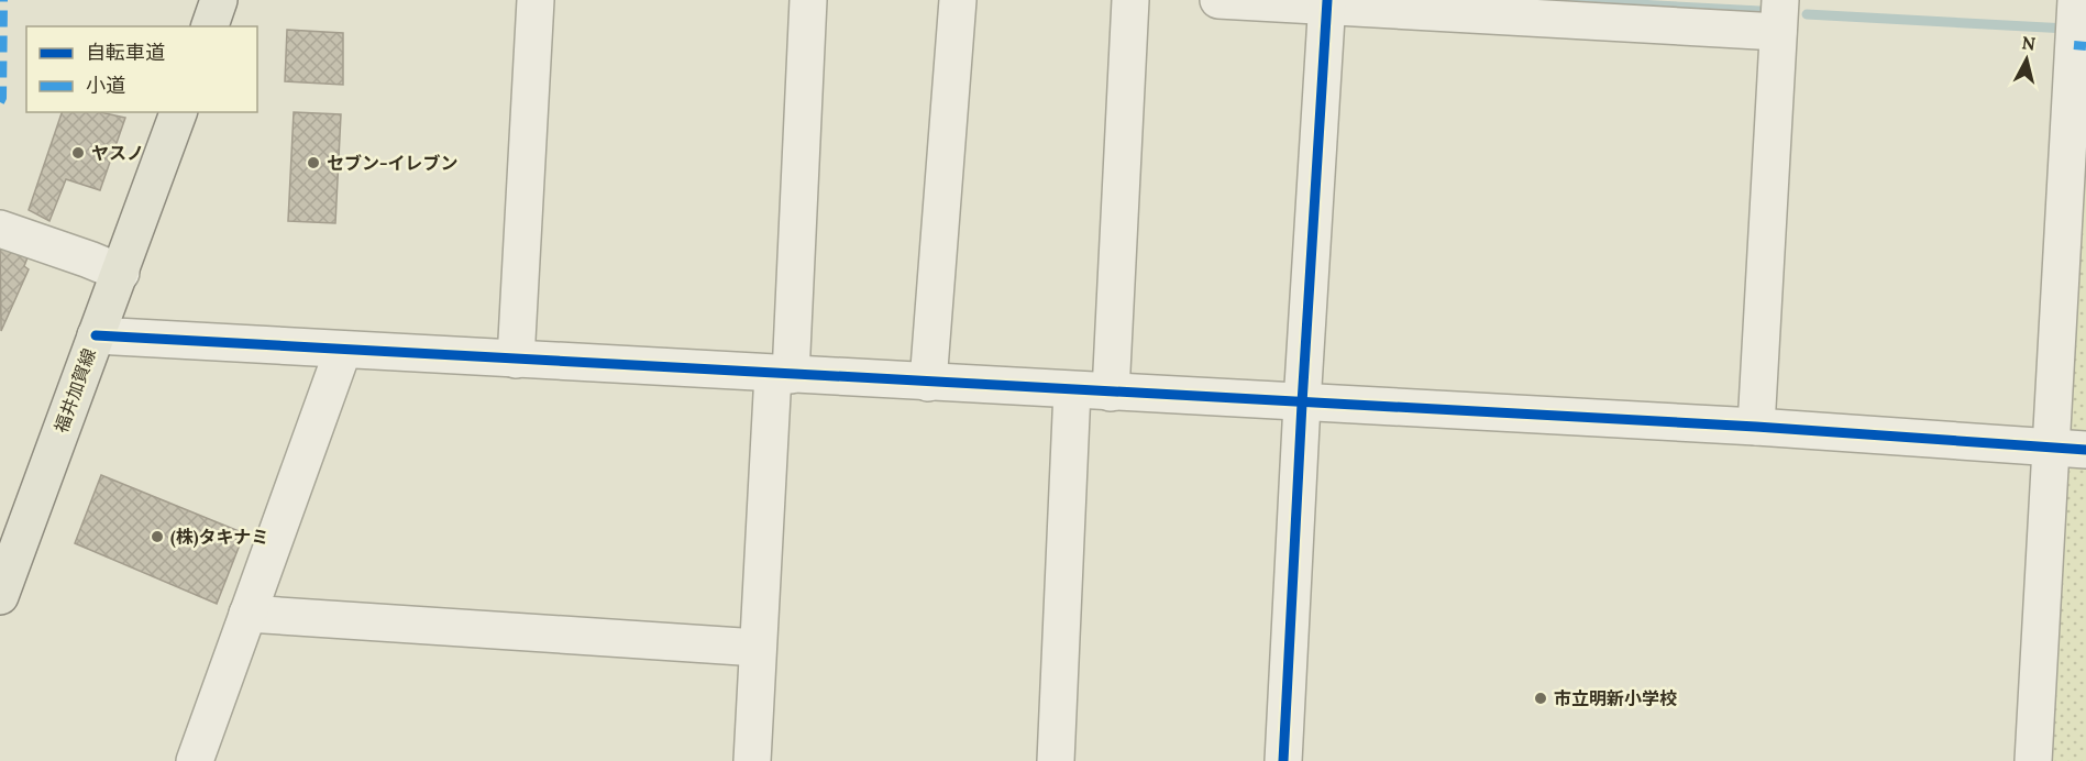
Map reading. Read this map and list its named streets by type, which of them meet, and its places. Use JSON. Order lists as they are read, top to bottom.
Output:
{
  "streets": {
    "main road": ["福井加賀線"]
  },
  "places": [
    "ヤスノ",
    "セブン-イレブン",
    "(株)タキナミ",
    "市立明新小学校"
  ],
  "legend": ["自転車道", "小道"],
  "north": "top"
}
